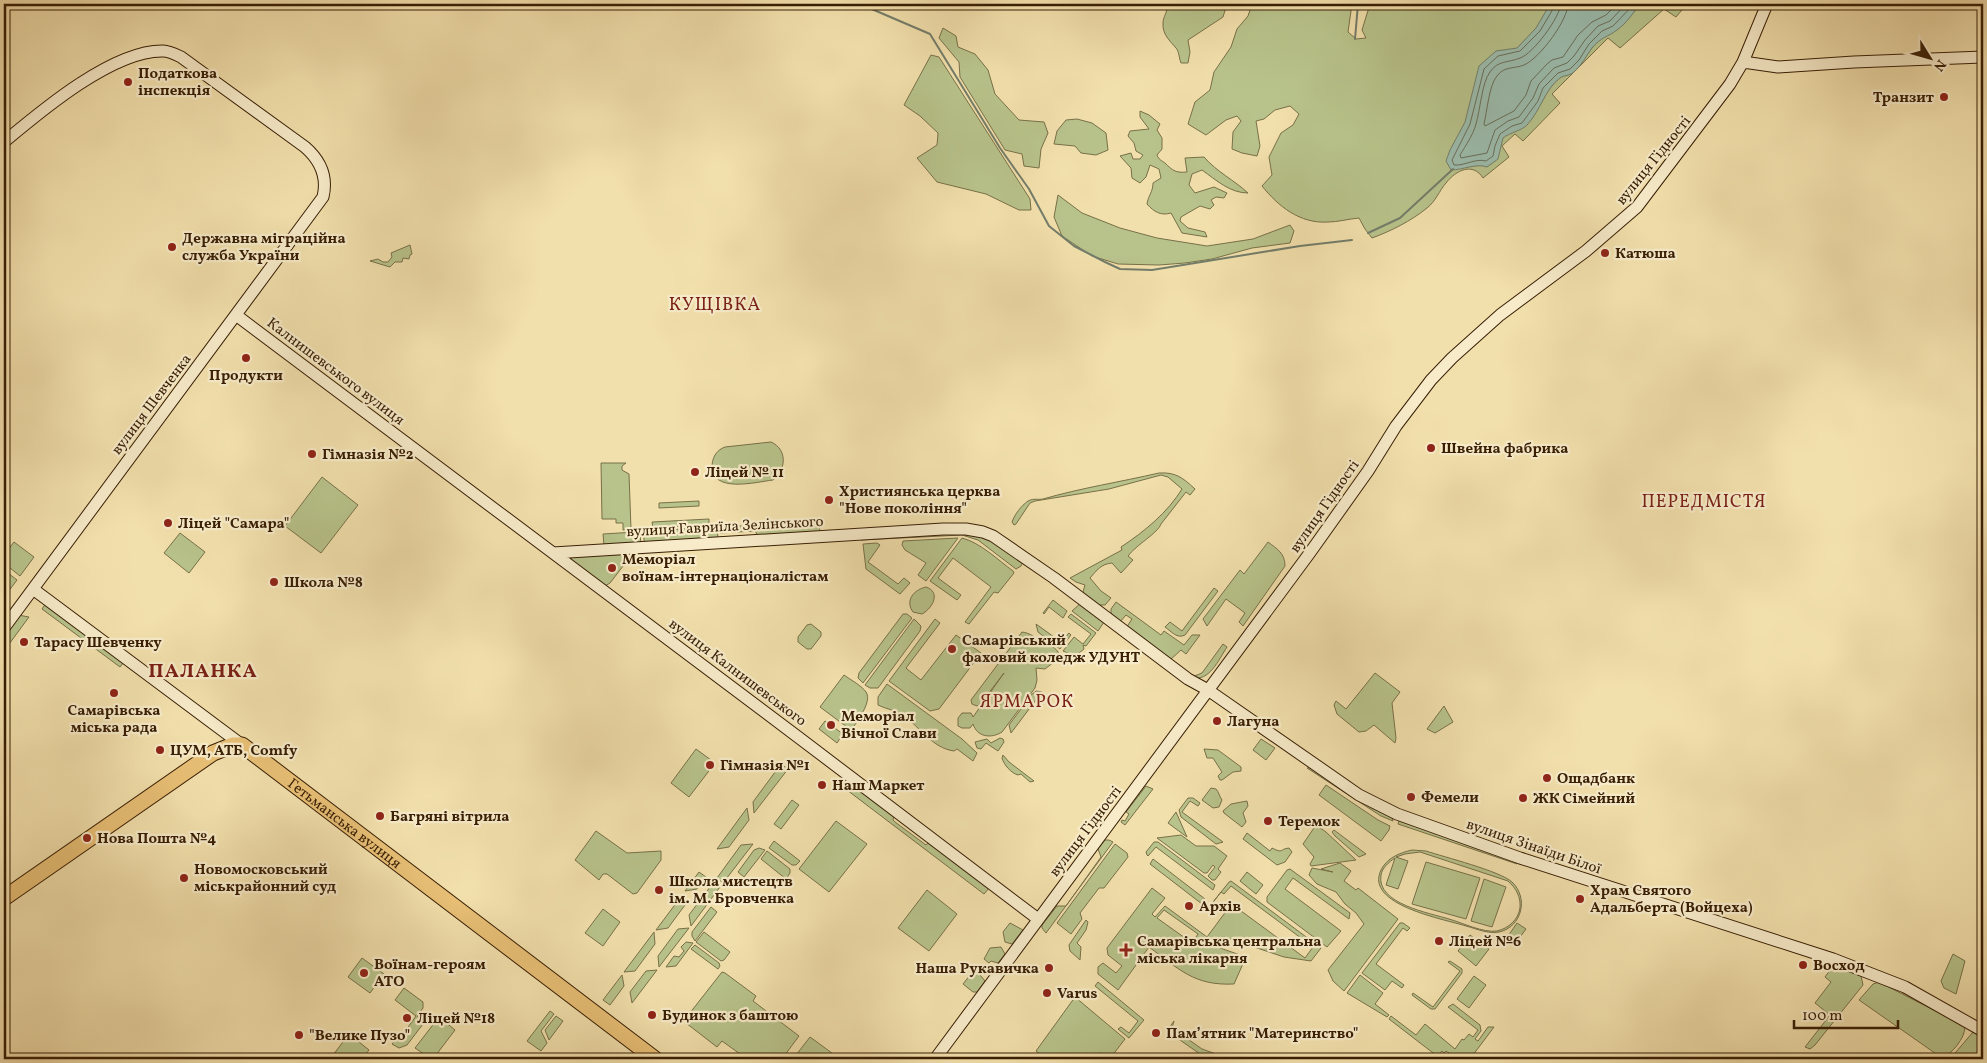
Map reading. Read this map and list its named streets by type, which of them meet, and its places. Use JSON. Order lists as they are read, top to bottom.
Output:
{
  "streets": {
    "highway": ["Гетьманська вулиця"],
    "street": [
      "вулиця Гідності",
      "Калнишевського вулиця",
      "вулиця Шевченка",
      "вулиця Гавриїла Зелінського",
      "вулиця Калнишевського",
      "вулиця Зінаїди Білої"
    ]
  },
  "crossings": [
    ["вулиця Гідності", "вулиця Гавриїла Зелінського"],
    ["вулиця Гідності", "вулиця Калнишевського"],
    ["вулиця Гідності", "вулиця Зінаїди Білої"],
    ["Калнишевського вулиця", "вулиця Шевченка"],
    ["Калнишевського вулиця", "вулиця Калнишевського"],
    ["вулиця Шевченка", "Гетьманська вулиця"],
    ["вулиця Гавриїла Зелінського", "вулиця Калнишевського"],
    ["вулиця Гавриїла Зелінського", "вулиця Зінаїди Білої"]
  ],
  "districts": [
    "КУЩІВКА",
    "ПЕРЕДМІСТЯ",
    "ПАЛАНКА",
    "ЯРМАРОК"
  ],
  "places": {
    "other": [
      "Податкова інспекція",
      "Транзит",
      "Державна міграційна служба України",
      "Катюша",
      "Продукти",
      "Швейна фабрика",
      "Гімназія №2",
      "Ліцей № 11",
      "Християнська церква \"Нове покоління\"",
      "Ліцей \"Самара\"",
      "Меморіал воїнам-інтернаціоналістам",
      "Школа №8",
      "Тарасу Шевченку",
      "Самарівський фаховий коледж УДУНТ",
      "Самарівська міська рада",
      "Лагуна",
      "Меморіал Вічної Слави",
      "ЦУМ, АТБ, Comfy",
      "Гімназія №1",
      "Ощадбанк",
      "Наш Маркет",
      "Фемели",
      "ЖК Сімейний",
      "Багряні вітрила",
      "Теремок",
      "Нова Пошта №4",
      "Новомосковський міськрайонний суд",
      "Школа мистецтв ім. М. Бровченка",
      "Храм Святого Адальберта (Войцеха)",
      "Архів",
      "Ліцей №6",
      "Восход",
      "Наша Рукавичка",
      "Воїнам-героям АТО",
      "Varus",
      "Будинок з баштою",
      "Ліцей №18",
      "Пам’ятник \"Материнство\"",
      "\"Велике Пузо\""
    ],
    "health": ["Самарівська центральна міська лікарня"]
  },
  "scale_bar": "100 m",
  "north": "bottom right"
}
